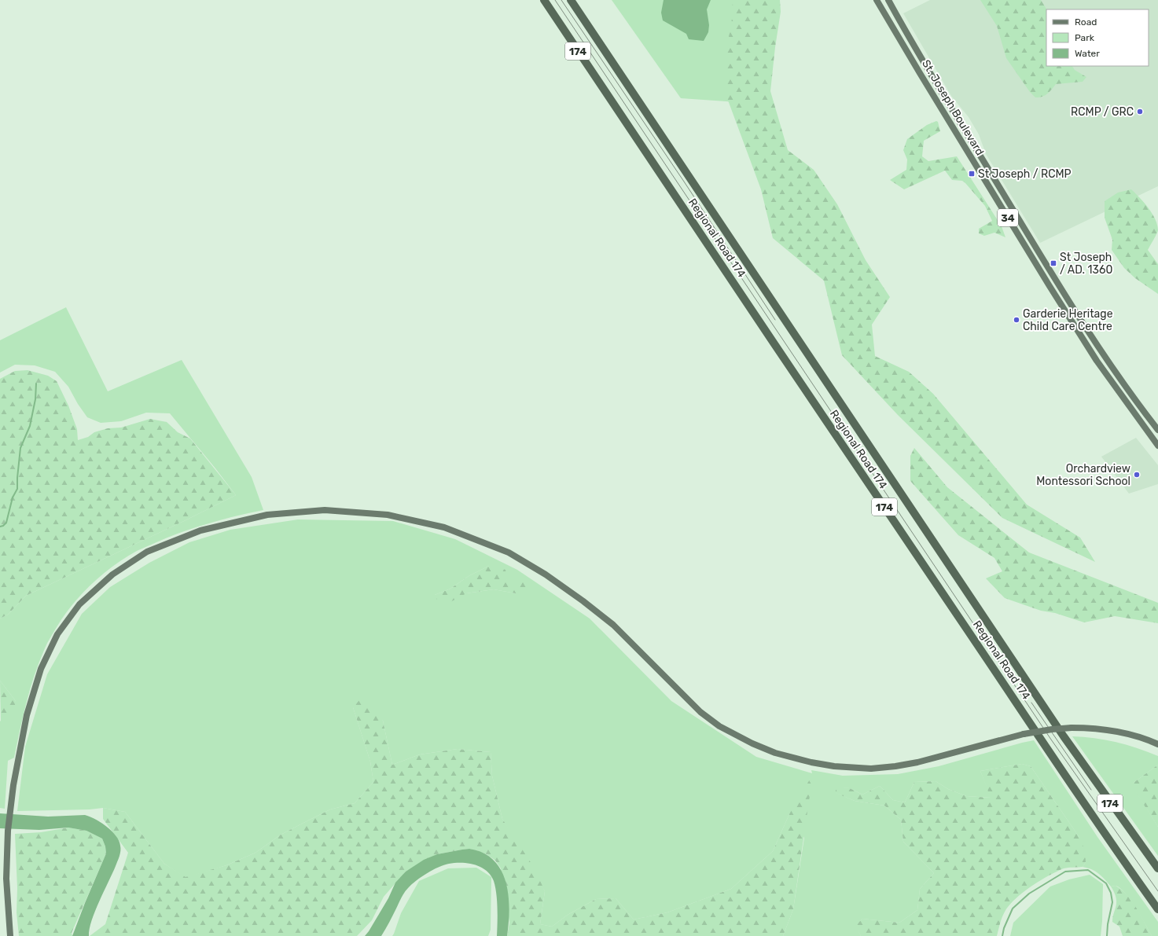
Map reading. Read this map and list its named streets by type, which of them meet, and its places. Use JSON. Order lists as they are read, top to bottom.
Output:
{
  "streets": {
    "highway": ["174", "Regional Road 174"],
    "main road": ["St. Joseph Boulevard", "34"]
  },
  "places": {
    "other": ["RCMP / GRC", "Garderie Heritage Child Care Centre", "Orchardview Montessori School"],
    "transit": ["St Joseph / RCMP", "St Joseph / AD. 1360"]
  },
  "legend": ["Road", "Park", "Water"]
}
